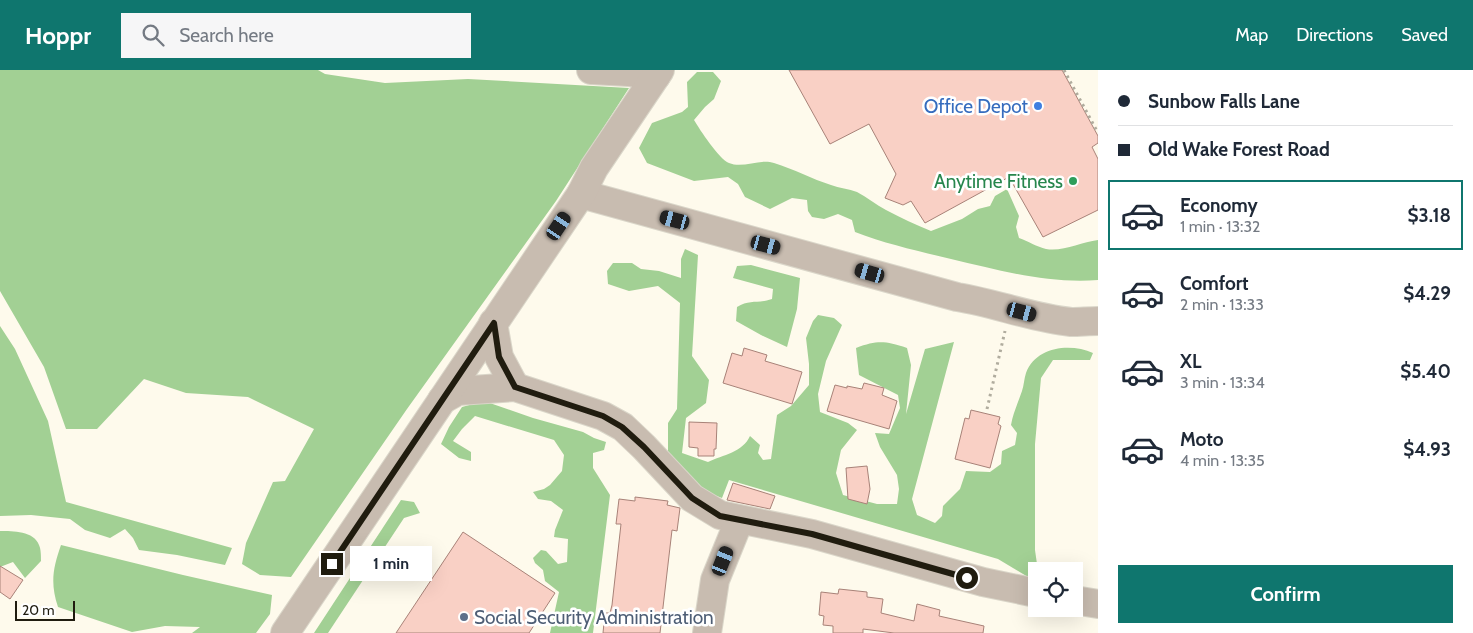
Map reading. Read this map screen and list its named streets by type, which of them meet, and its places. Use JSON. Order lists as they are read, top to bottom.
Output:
{
  "places": ["Office Depot", "Anytime Fitness", "Social Security Administration"],
  "scale_bar": "20 m",
  "page": {
    "header": "Hoppr",
    "search": "Search here",
    "nav": ["Map", "Directions", "Saved"],
    "banner": ["Sunbow Falls Lane", "Old Wake Forest Road"],
    "list": [
      {
        "name": "Economy",
        "note": "1 min · 13:32",
        "value": "$3.18"
      },
      {
        "name": "Comfort",
        "note": "2 min · 13:33",
        "value": "$4.29"
      },
      {
        "name": "XL",
        "note": "3 min · 13:34",
        "value": "$5.40"
      },
      {
        "name": "Moto",
        "note": "4 min · 13:35",
        "value": "$4.93"
      }
    ],
    "bubble": "1 min",
    "buttons": "Confirm",
    "scale": "20 m"
  }
}
